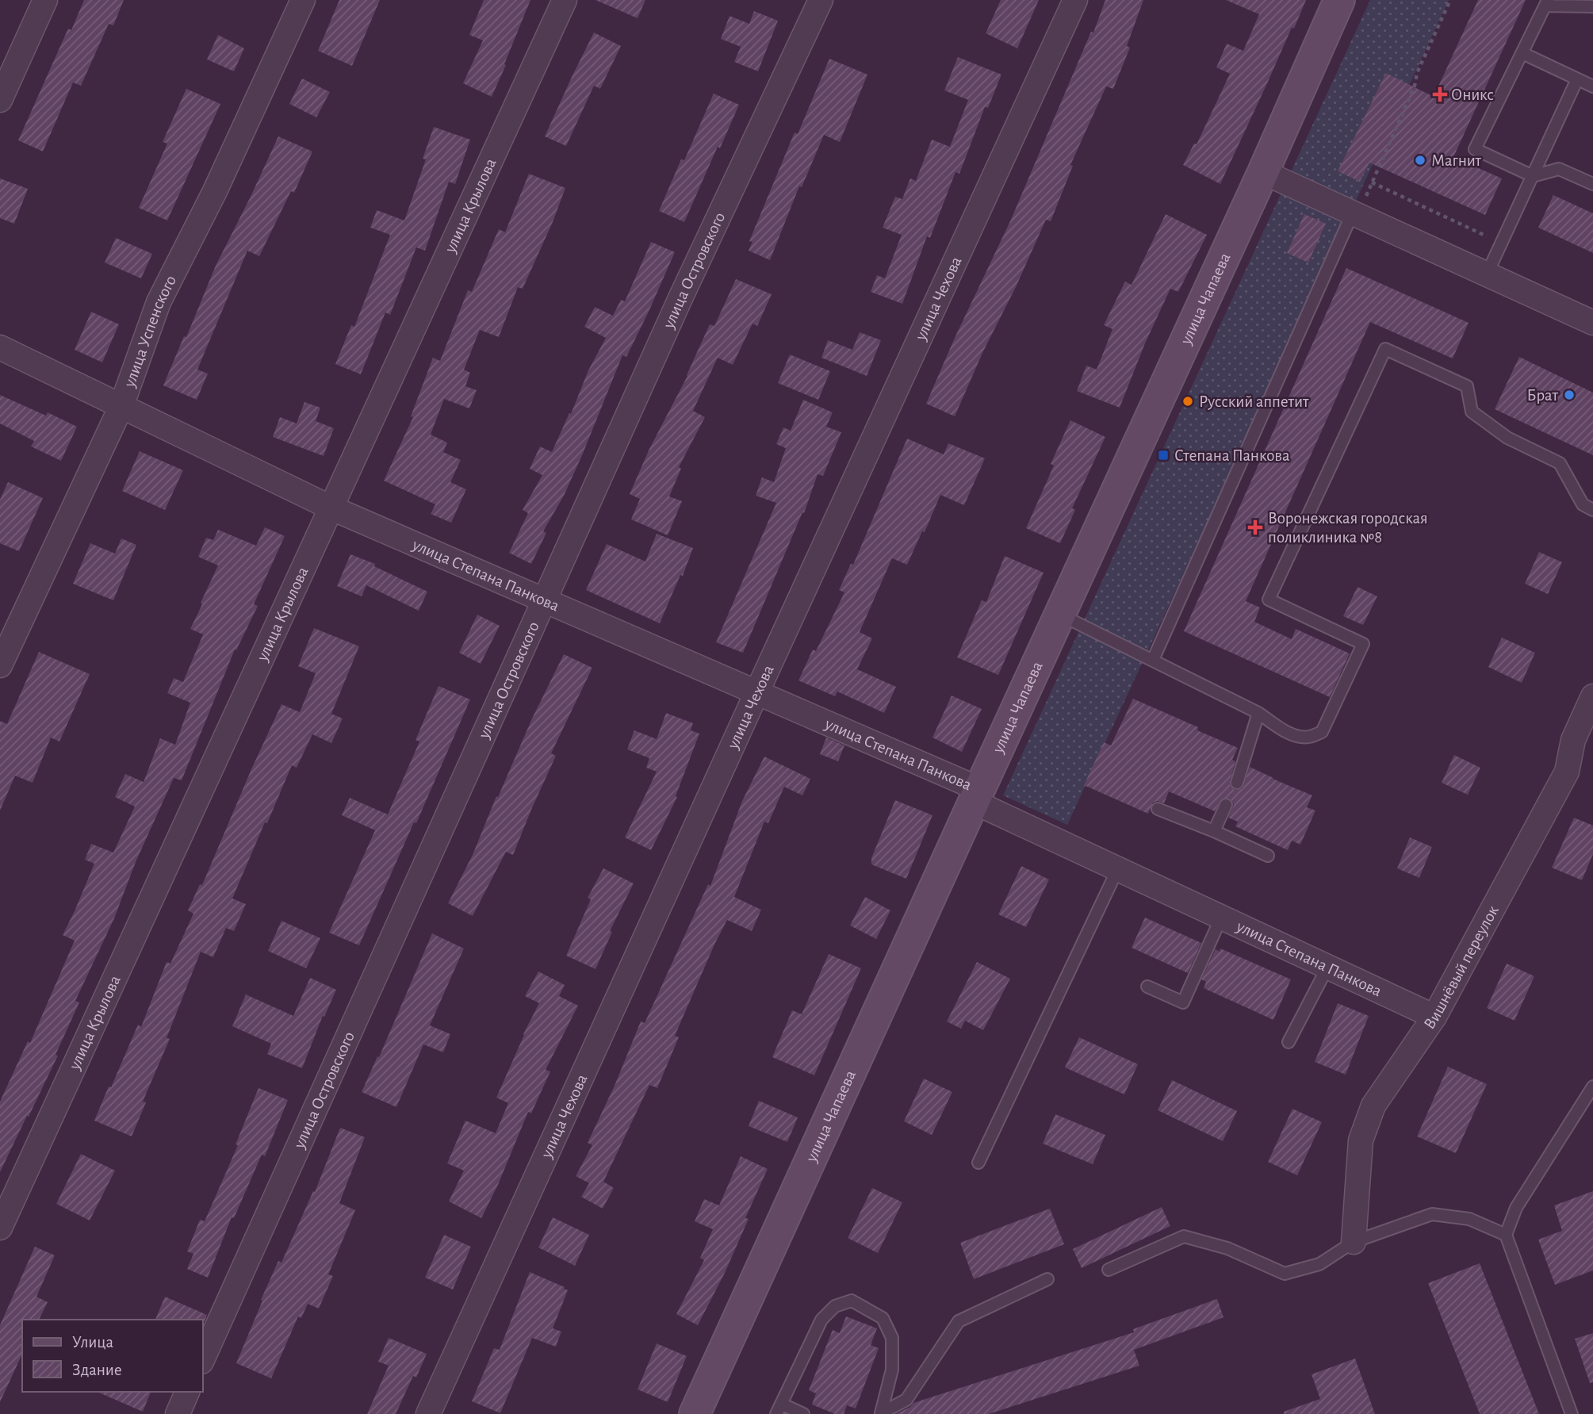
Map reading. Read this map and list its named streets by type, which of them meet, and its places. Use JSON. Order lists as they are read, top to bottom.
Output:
{
  "streets": {
    "street": [
      "улица Крылова",
      "улица Островского",
      "улица Чехова",
      "улица Чапаева",
      "улица Успенского",
      "улица Степана Панкова",
      "Вишнёвый переулок"
    ]
  },
  "crossings": [
    ["улица Крылова", "улица Степана Панкова"],
    ["улица Островского", "улица Степана Панкова"],
    ["улица Чехова", "улица Степана Панкова"],
    ["улица Чапаева", "улица Степана Панкова"],
    ["улица Успенского", "улица Степана Панкова"],
    ["улица Степана Панкова", "Вишнёвый переулок"]
  ],
  "places": {
    "health": ["Оникс", "Воронежская городская поликлиника №8"],
    "other": ["Магнит", "Брат", "Русский аппетит"],
    "transit": ["Степана Панкова"]
  },
  "legend": ["Улица", "Здание"]
}
